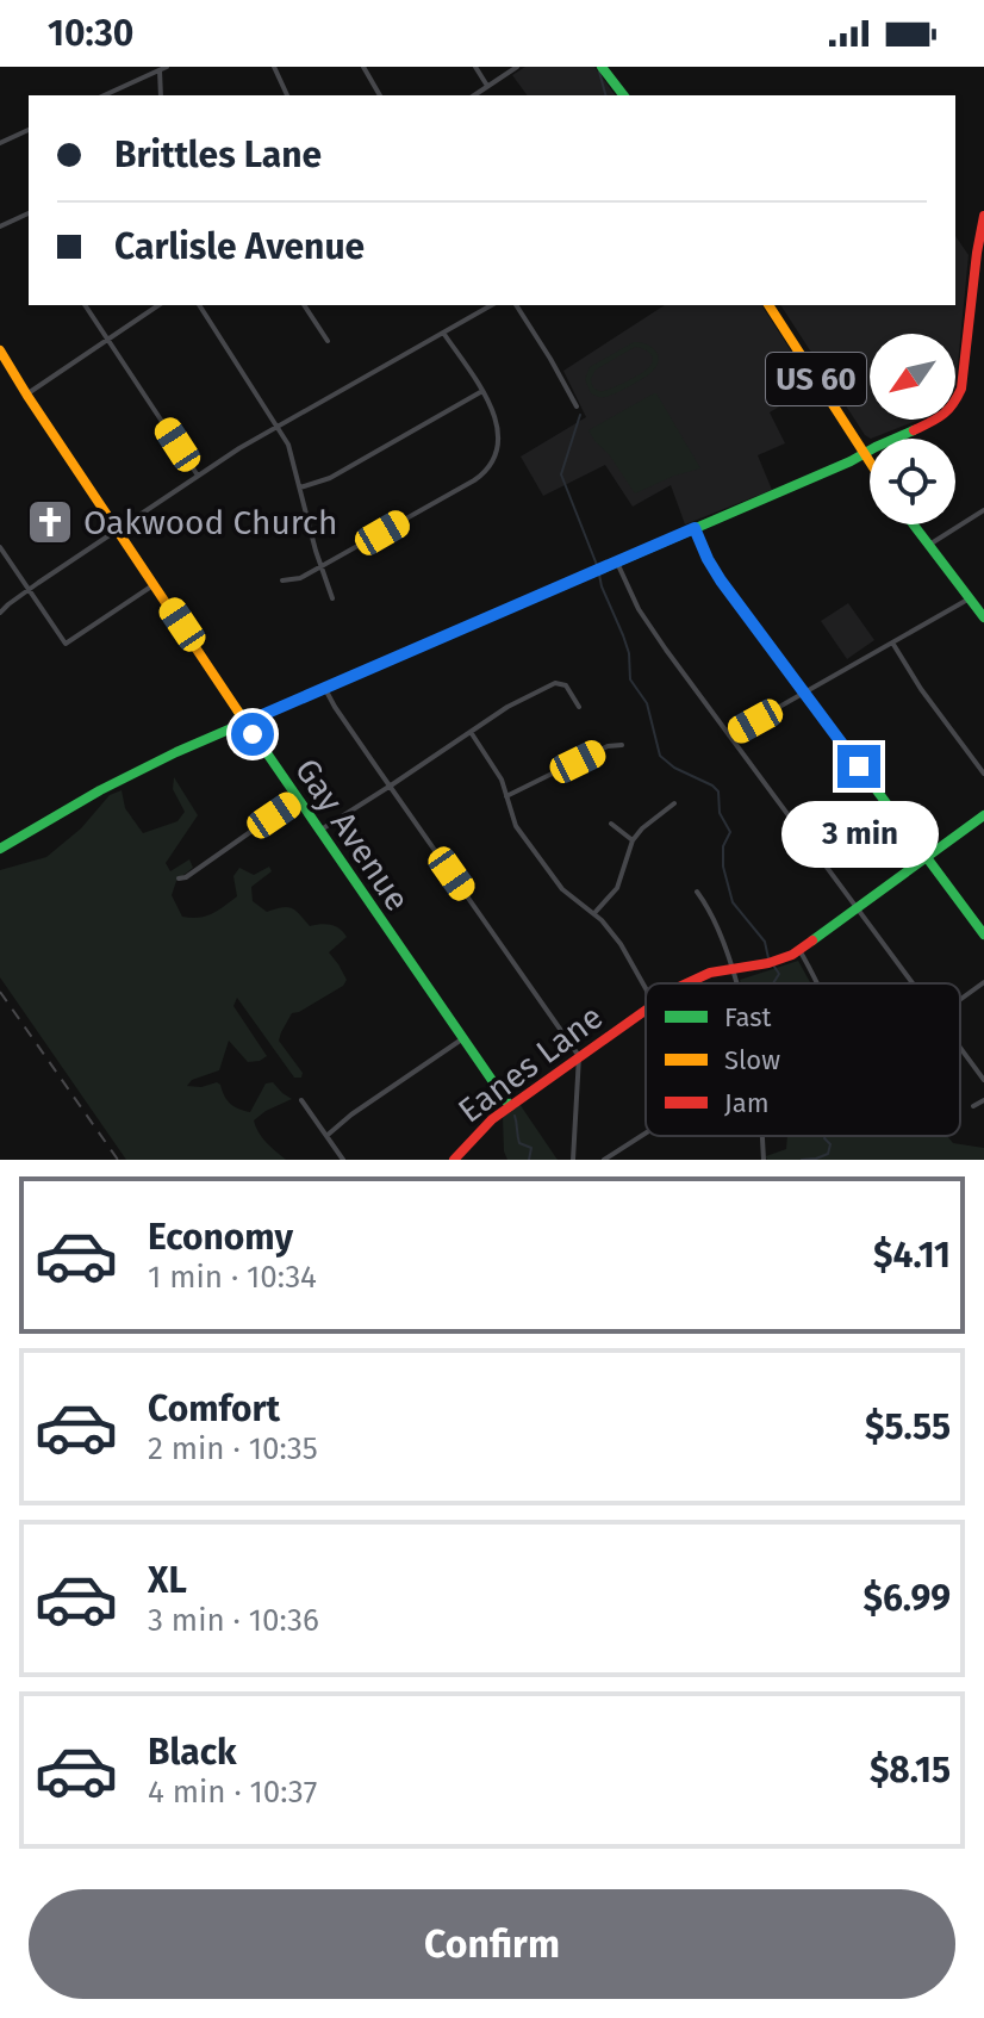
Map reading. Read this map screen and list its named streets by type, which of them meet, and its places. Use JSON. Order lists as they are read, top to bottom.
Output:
{
  "streets": {
    "street": ["US 60", "Gay Avenue", "Eanes Lane"]
  },
  "crossings": [
    ["Gay Avenue", "Eanes Lane"]
  ],
  "places": {
    "church": ["Oakwood Church"]
  },
  "legend": ["Fast", "Slow", "Jam"],
  "north": "bottom left",
  "page": {
    "status": "10:30",
    "banner": ["Brittles Lane", "Carlisle Avenue"],
    "bubble": "3 min",
    "list": [
      {
        "name": "Economy",
        "note": "1 min · 10:34",
        "value": "$4.11"
      },
      {
        "name": "Comfort",
        "note": "2 min · 10:35",
        "value": "$5.55"
      },
      {
        "name": "XL",
        "note": "3 min · 10:36",
        "value": "$6.99"
      },
      {
        "name": "Black",
        "note": "4 min · 10:37",
        "value": "$8.15"
      }
    ],
    "buttons": "Confirm"
  }
}
